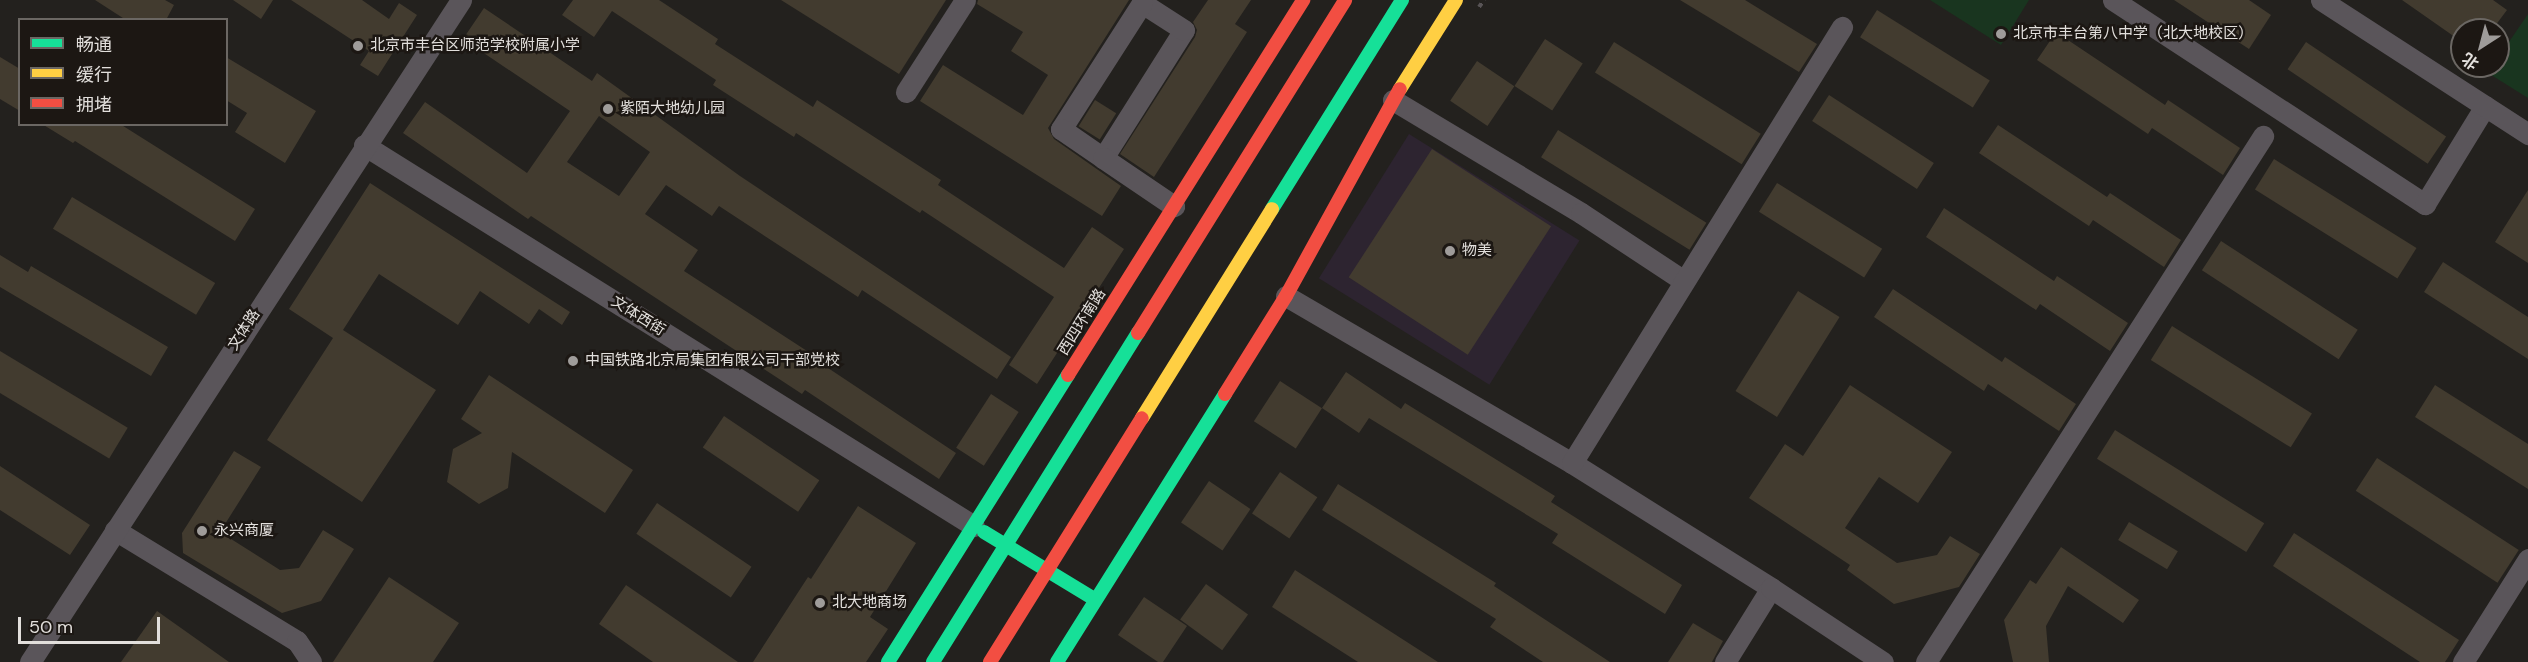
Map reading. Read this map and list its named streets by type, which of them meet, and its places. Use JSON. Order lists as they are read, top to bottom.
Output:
{
  "streets": {
    "main road": ["西四环南路"],
    "street": ["文体西街", "文体路"]
  },
  "crossings": [
    ["文体西街", "西四环南路"],
    ["文体西街", "文体路"]
  ],
  "places": [
    "北京市丰台第八中学（北大地校区）",
    "北京市丰台区师范学校附属小学",
    "紫陌大地幼儿园",
    "物美",
    "中国铁路北京局集团有限公司干部党校",
    "永兴商厦",
    "北大地商场"
  ],
  "legend": ["畅通", "缓行", "拥堵"],
  "scale_bar": "50 m",
  "north": "bottom left"
}
